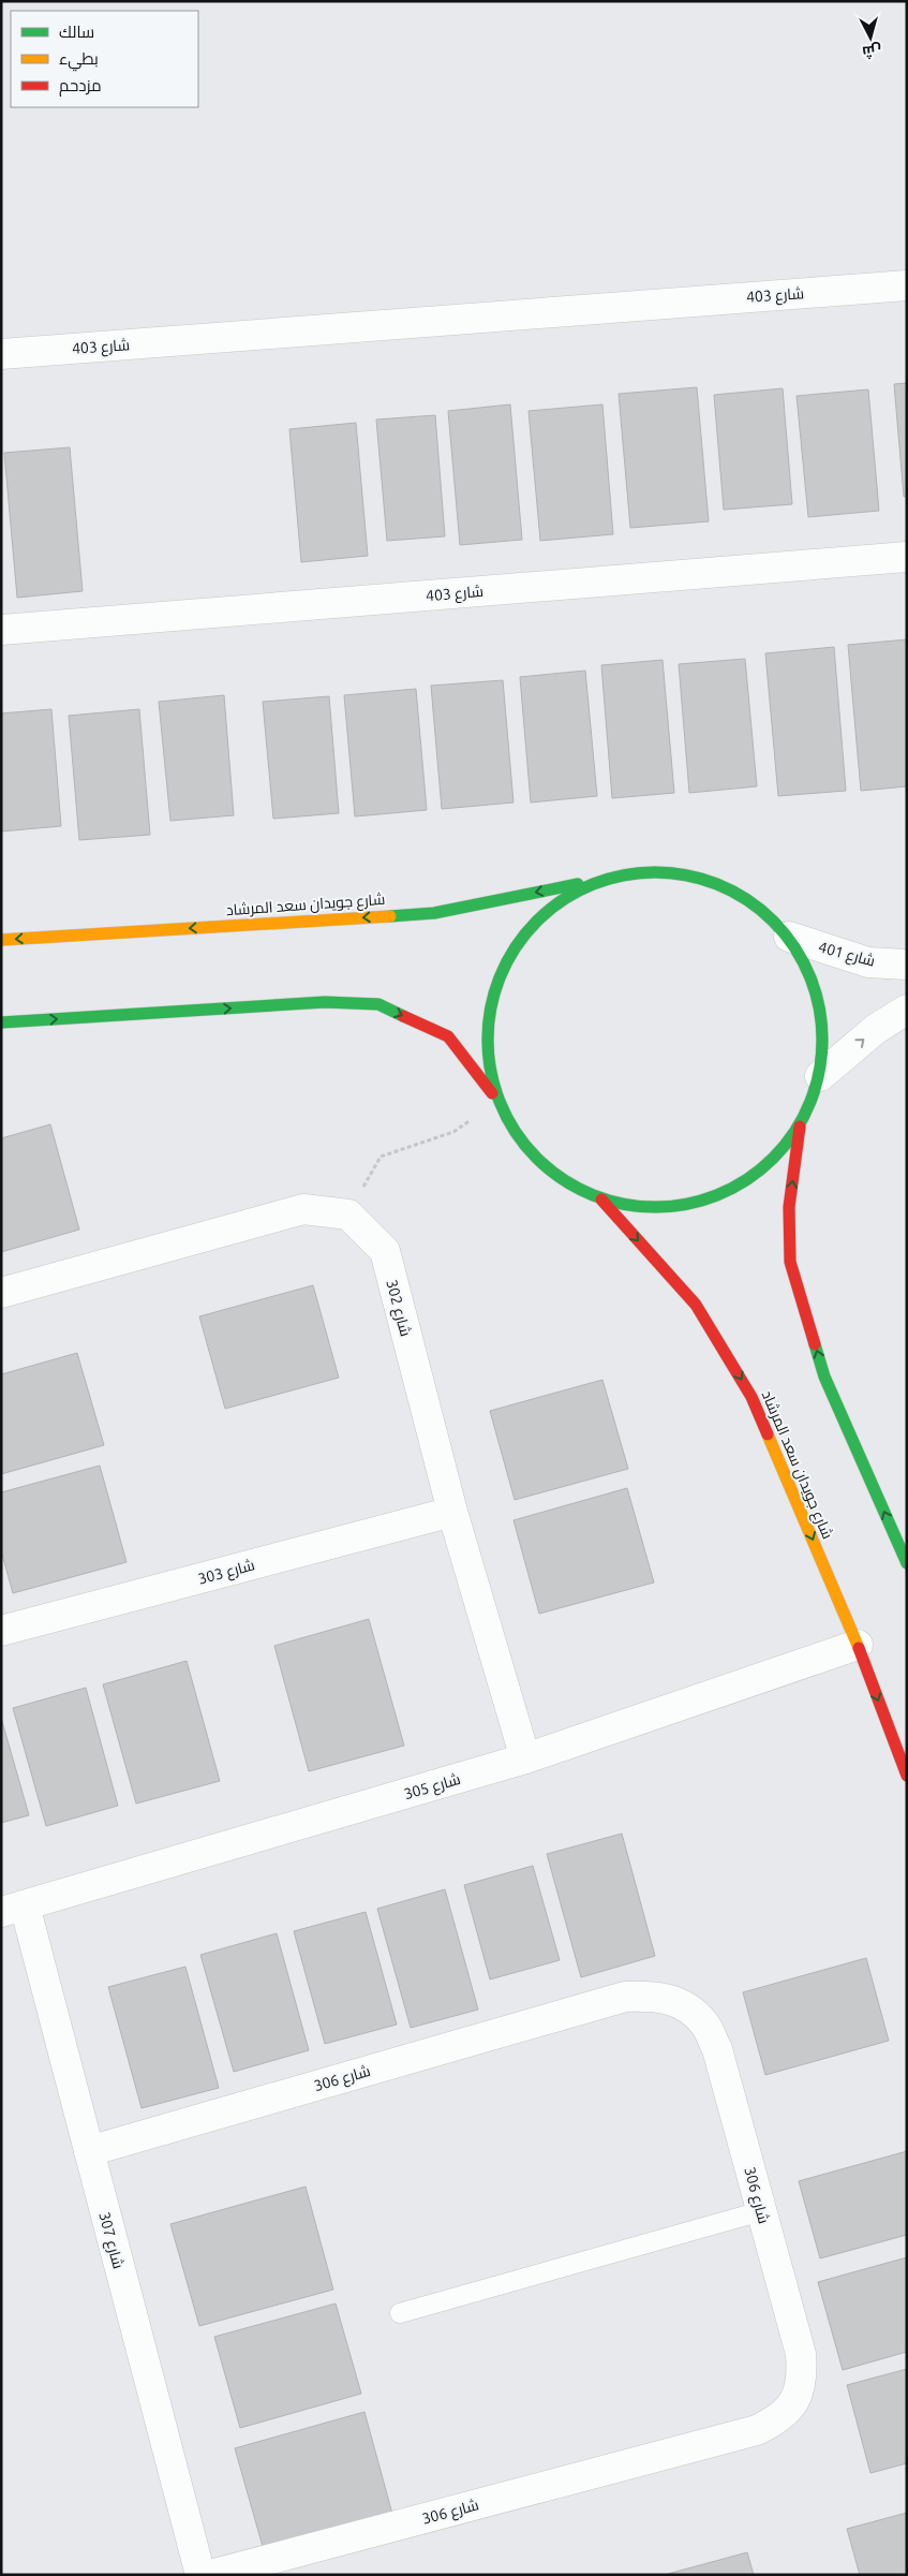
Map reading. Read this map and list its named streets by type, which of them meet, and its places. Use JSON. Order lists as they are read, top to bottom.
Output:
{
  "streets": {
    "street": [
      "شارع 403",
      "شارع جويدان سعد المرشاد",
      "شارع 401",
      "شارع 302",
      "شارع 303",
      "شارع 305",
      "شارع 306",
      "شارع 307"
    ]
  },
  "crossings": [
    ["شارع جويدان سعد المرشاد", "شارع 305"],
    ["شارع 302", "شارع 303"],
    ["شارع 302", "شارع 305"],
    ["شارع 305", "شارع 307"],
    ["شارع 306", "شارع 307"]
  ],
  "legend": ["سالك", "بطيء", "مزدحم"],
  "north": "bottom"
}
